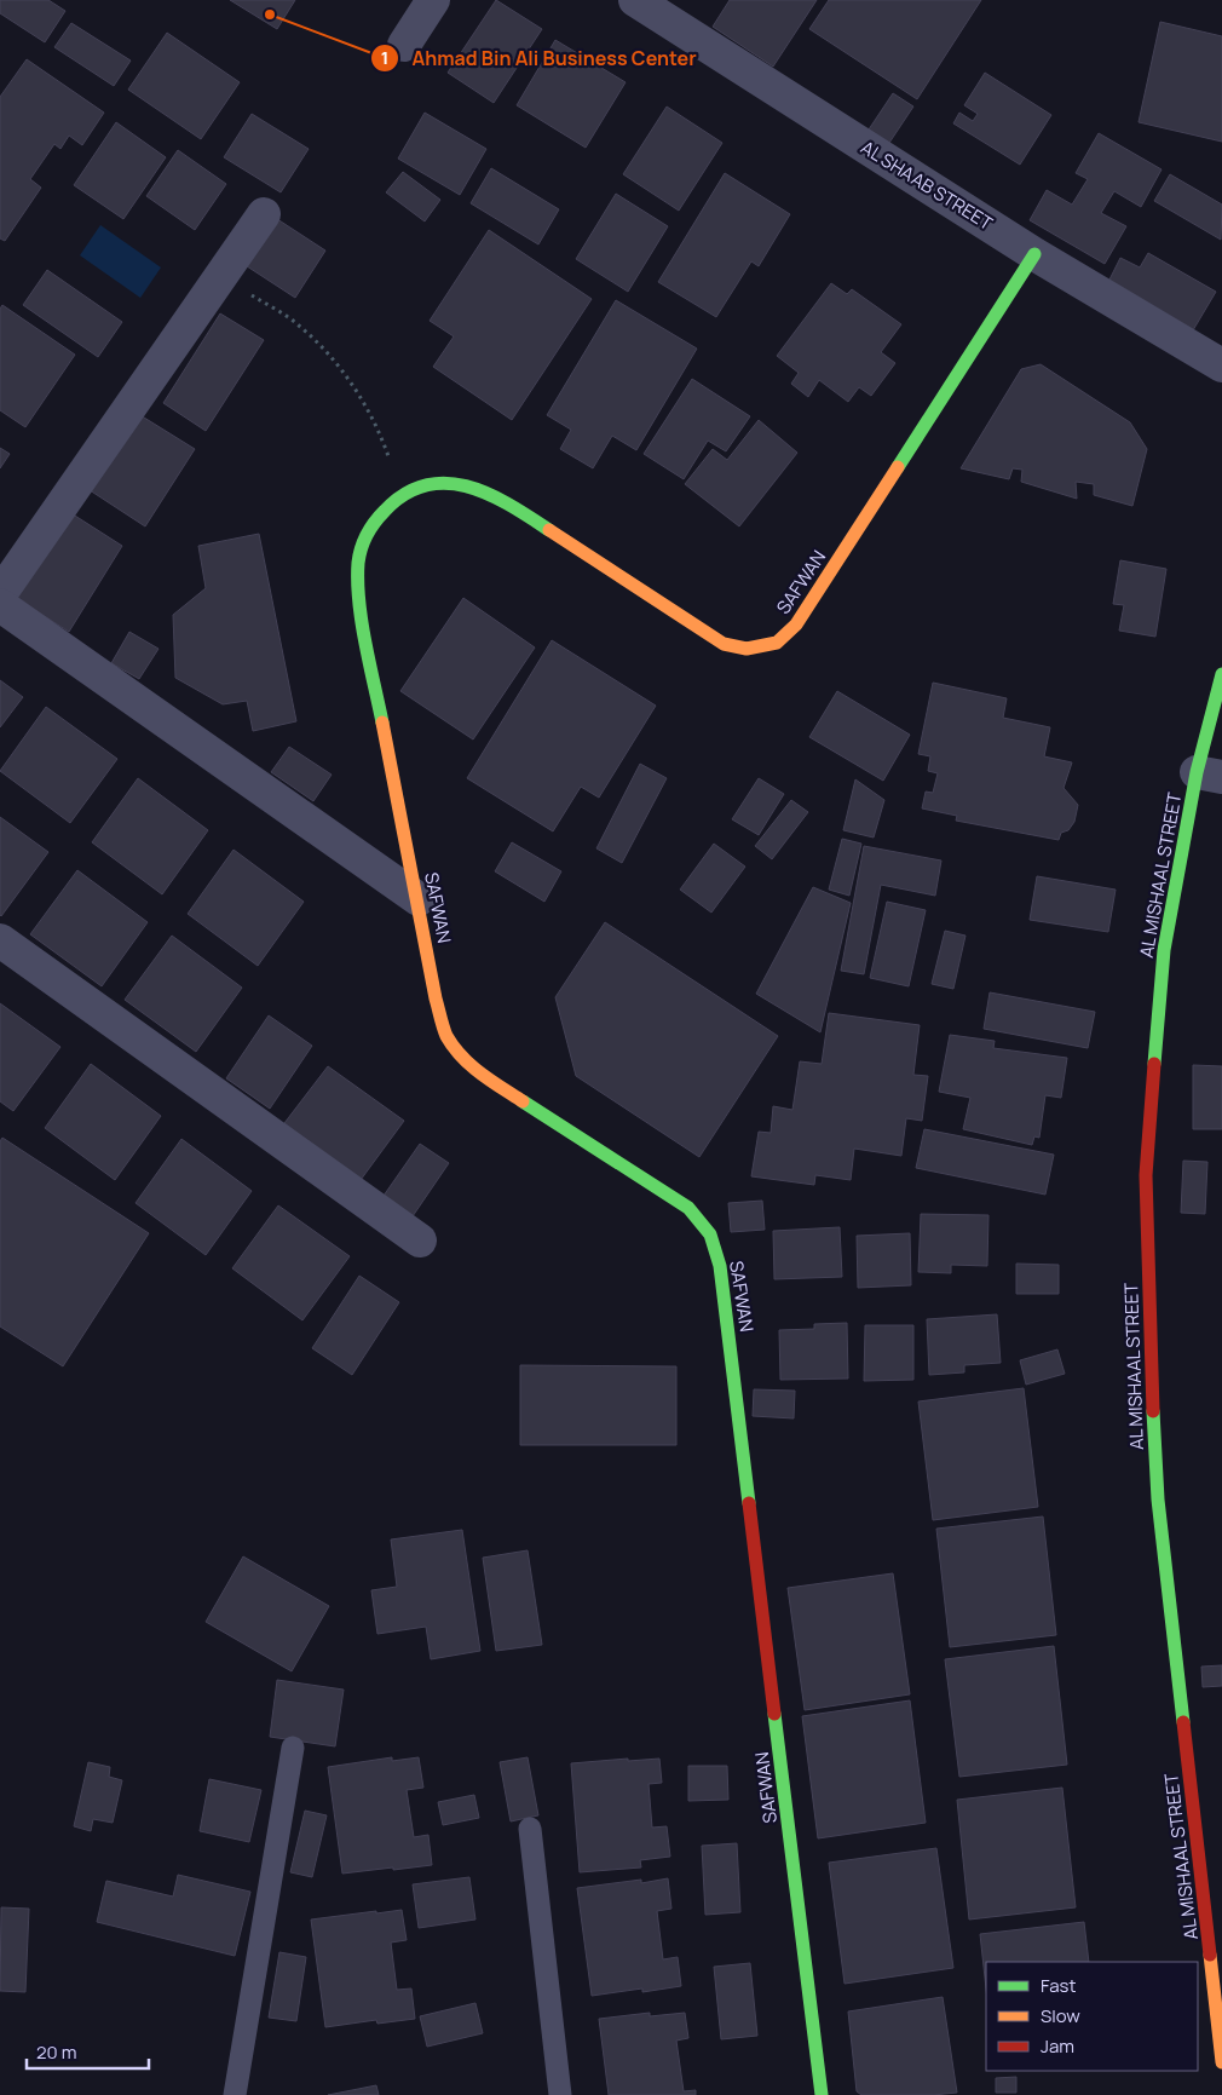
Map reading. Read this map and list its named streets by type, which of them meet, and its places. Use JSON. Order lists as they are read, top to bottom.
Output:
{
  "streets": {
    "street": ["AL SHAAB STREET", "SAFWAN", "AL MISHAAL STREET"]
  },
  "crossings": [
    ["AL SHAAB STREET", "SAFWAN"]
  ],
  "places": ["Ahmad Bin Ali Business Center"],
  "legend": ["Fast", "Slow", "Jam"],
  "scale_bar": "20 m"
}
